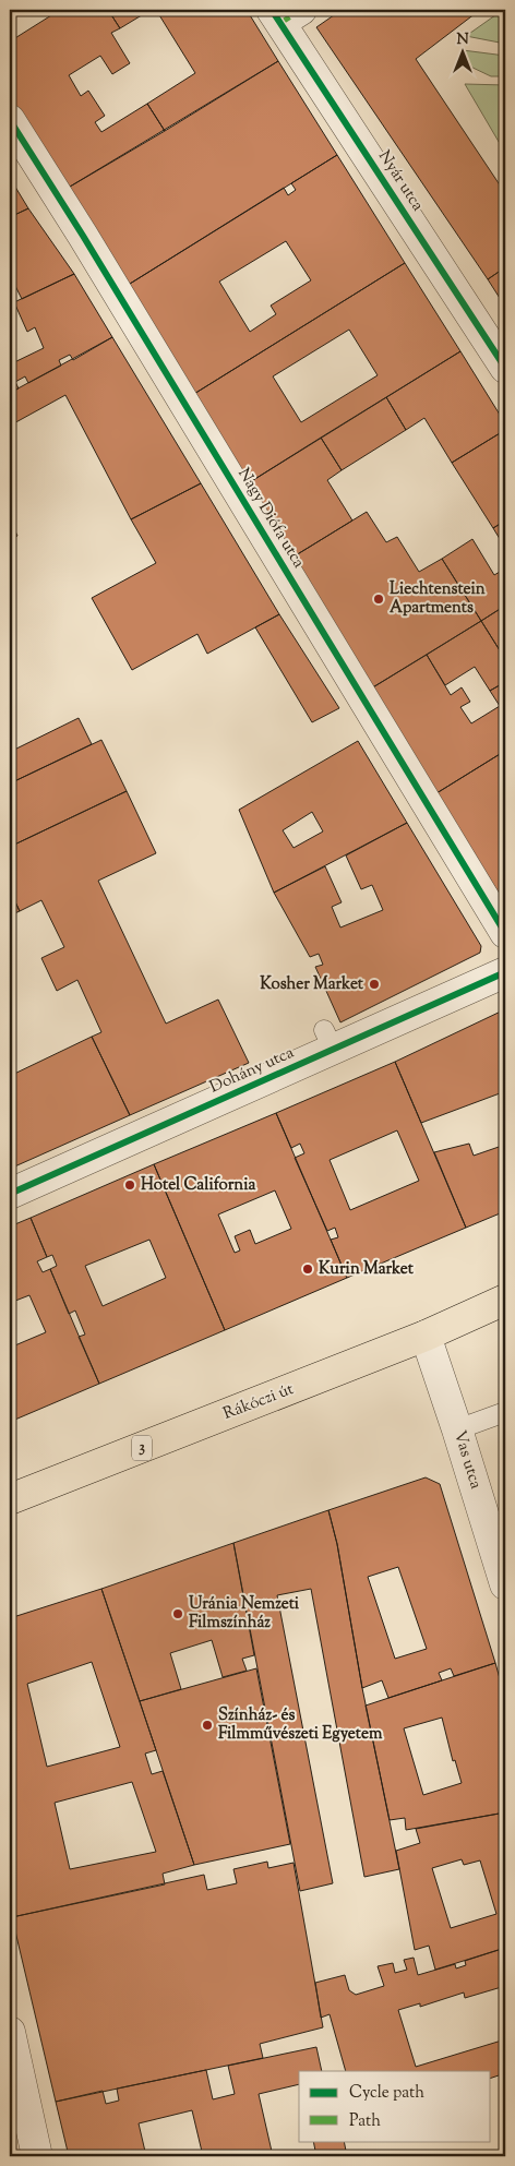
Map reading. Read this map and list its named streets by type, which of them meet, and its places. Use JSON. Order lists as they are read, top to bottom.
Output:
{
  "streets": {
    "main road": ["Rákóczi út", "3"],
    "street": [
      "Nyár utca",
      "Nagy Diófa utca",
      "Dohány utca",
      "Vas utca"
    ]
  },
  "crossings": [
    ["Rákóczi út", "Vas utca"]
  ],
  "places": [
    "Liechtenstein Apartments",
    "Kosher Market",
    "Hotel California",
    "Kurin Market",
    "Uránia Nemzeti Filmszínház",
    "Színház- és Filmművészeti Egyetem"
  ],
  "legend": ["Cycle path", "Path"],
  "north": "top"
}
